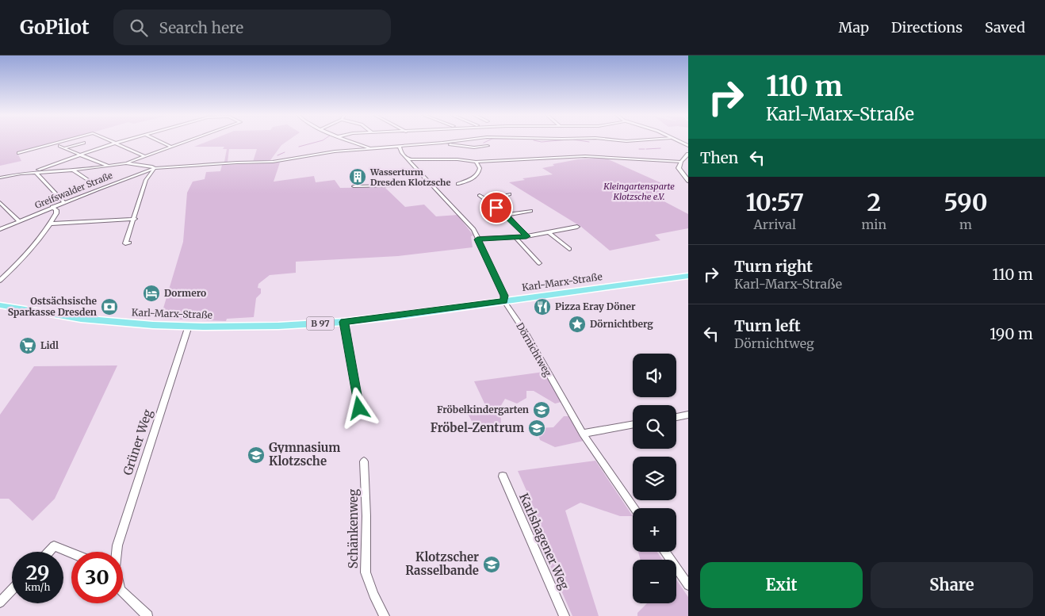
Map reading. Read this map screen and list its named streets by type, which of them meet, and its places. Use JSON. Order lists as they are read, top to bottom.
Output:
{
  "streets": {
    "main road": ["Karl-Marx-Straße", "B 97"],
    "street": [
      "Greifswalder Straße",
      "Dörnichtweg",
      "Grüner Weg",
      "Schänkenweg",
      "Karlshagener Weg"
    ]
  },
  "crossings": [
    ["Karl-Marx-Straße", "Dörnichtweg"],
    ["Karl-Marx-Straße", "Grüner Weg"]
  ],
  "parks": ["Kleingartensparte Klotzsche e.V."],
  "places": {
    "building": ["Wasserturm Dresden Klotzsche"],
    "hotel": ["Dormero"],
    "bank": ["Ostsächsische Sparkasse Dresden"],
    "restaurant": ["Pizza Eray Döner"],
    "place": ["Dörnichtberg"],
    "supermarket": ["Lidl"],
    "school or university": [
      "Fröbelkindergarten",
      "Fröbel-Zentrum",
      "Gymnasium Klotzsche",
      "Klotzscher Rasselbande"
    ]
  },
  "page": {
    "header": "GoPilot",
    "search": "Search here",
    "nav": ["Map", "Directions", "Saved"],
    "turn": ["110 m", "Karl-Marx-Straße"],
    "then": "Then",
    "eta": [
      "10:57",
      "Arrival",
      "2",
      "min",
      "590",
      "m"
    ],
    "list": [
      {
        "name": "Turn right",
        "note": "Karl-Marx-Straße",
        "value": "110 m"
      },
      {
        "name": "Turn left",
        "note": "Dörnichtweg",
        "value": "190 m"
      }
    ],
    "map_buttons": ["+", "−"],
    "speed": "29 km/h",
    "limit": "30",
    "buttons": ["Exit", "Share"]
  }
}
